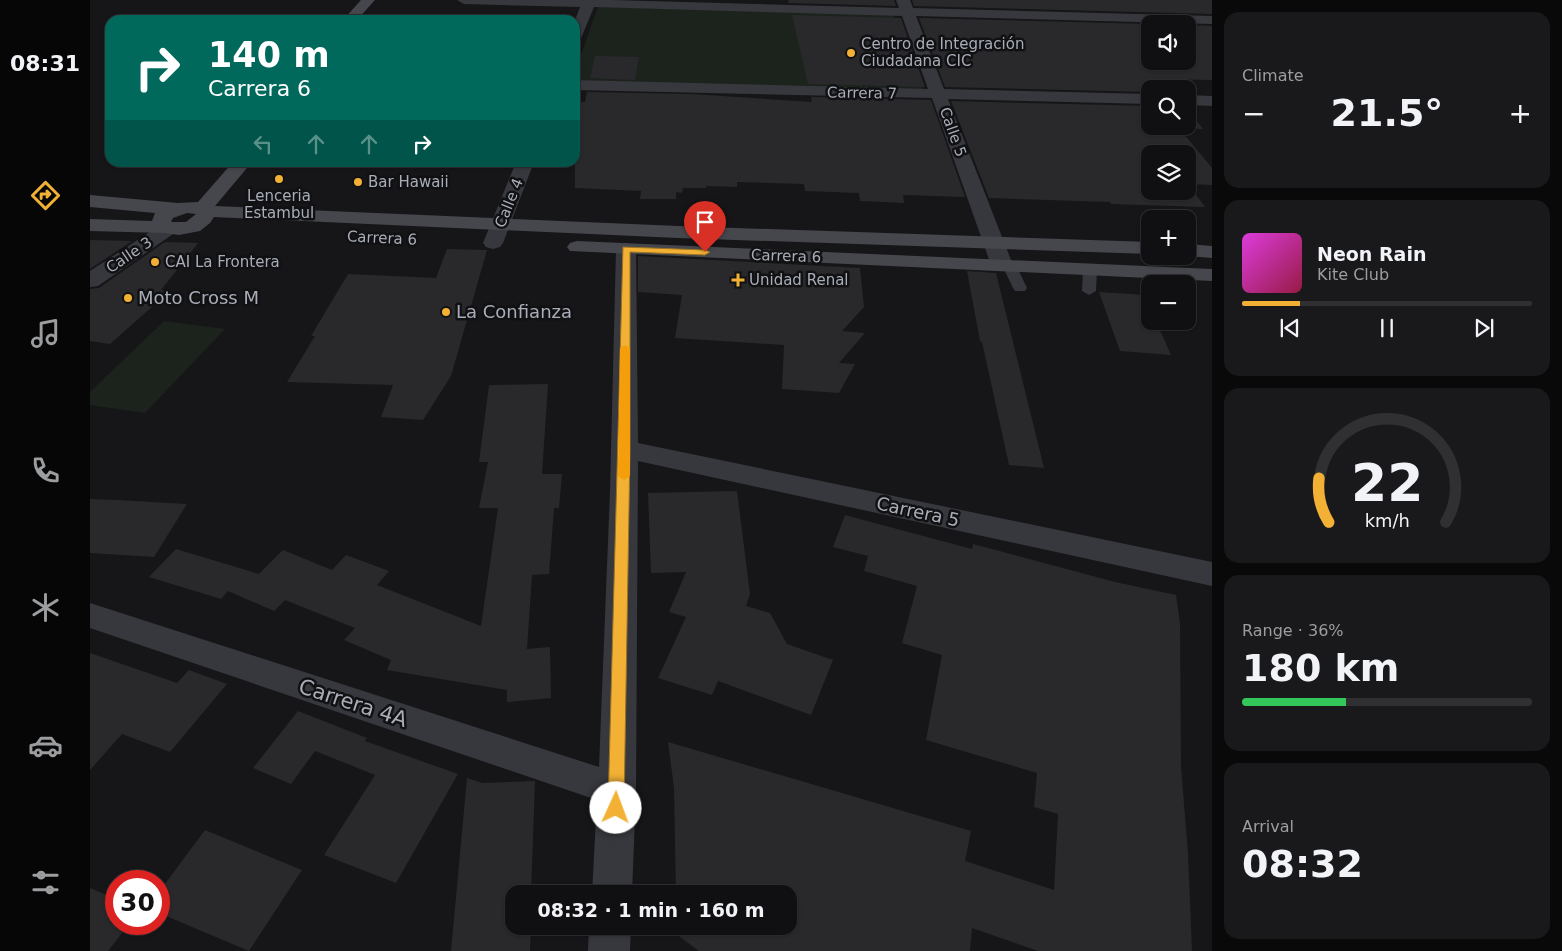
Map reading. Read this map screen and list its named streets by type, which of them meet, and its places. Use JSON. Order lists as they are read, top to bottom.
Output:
{
  "streets": {
    "main road": ["Carrera 6", "Calle 3"],
    "street": [
      "Carrera 7",
      "Calle 5",
      "Calle 4",
      "Carrera 5",
      "Carrera 4A"
    ]
  },
  "crossings": [
    ["Carrera 7", "Calle 5"],
    ["Calle 5", "Carrera 6"],
    ["Calle 4", "Carrera 6"],
    ["Carrera 6", "Calle 3"]
  ],
  "places": {
    "other": [
      "Centro de Integración Ciudadana CIC",
      "Lenceria Estambul",
      "Bar Hawaii",
      "CAI La Frontera",
      "Moto Cross M",
      "La Confianza"
    ],
    "health": ["Unidad Renal"]
  },
  "page": {
    "tabs": "08:31",
    "tile": [
      "Climate",
      ["Range · 36%", "180 km"],
      ["Arrival", "08:32"]
    ],
    "map_buttons": ["+", "−"],
    "turn": ["140 m", "Carrera 6"],
    "heat": ["−", "21.5°", "+"],
    "song": ["Neon Rain", "Kite Club"],
    "limit": "30",
    "trip": "08:32 · 1 min · 160 m",
    "gauge": ["22", "km/h"]
  }
}
